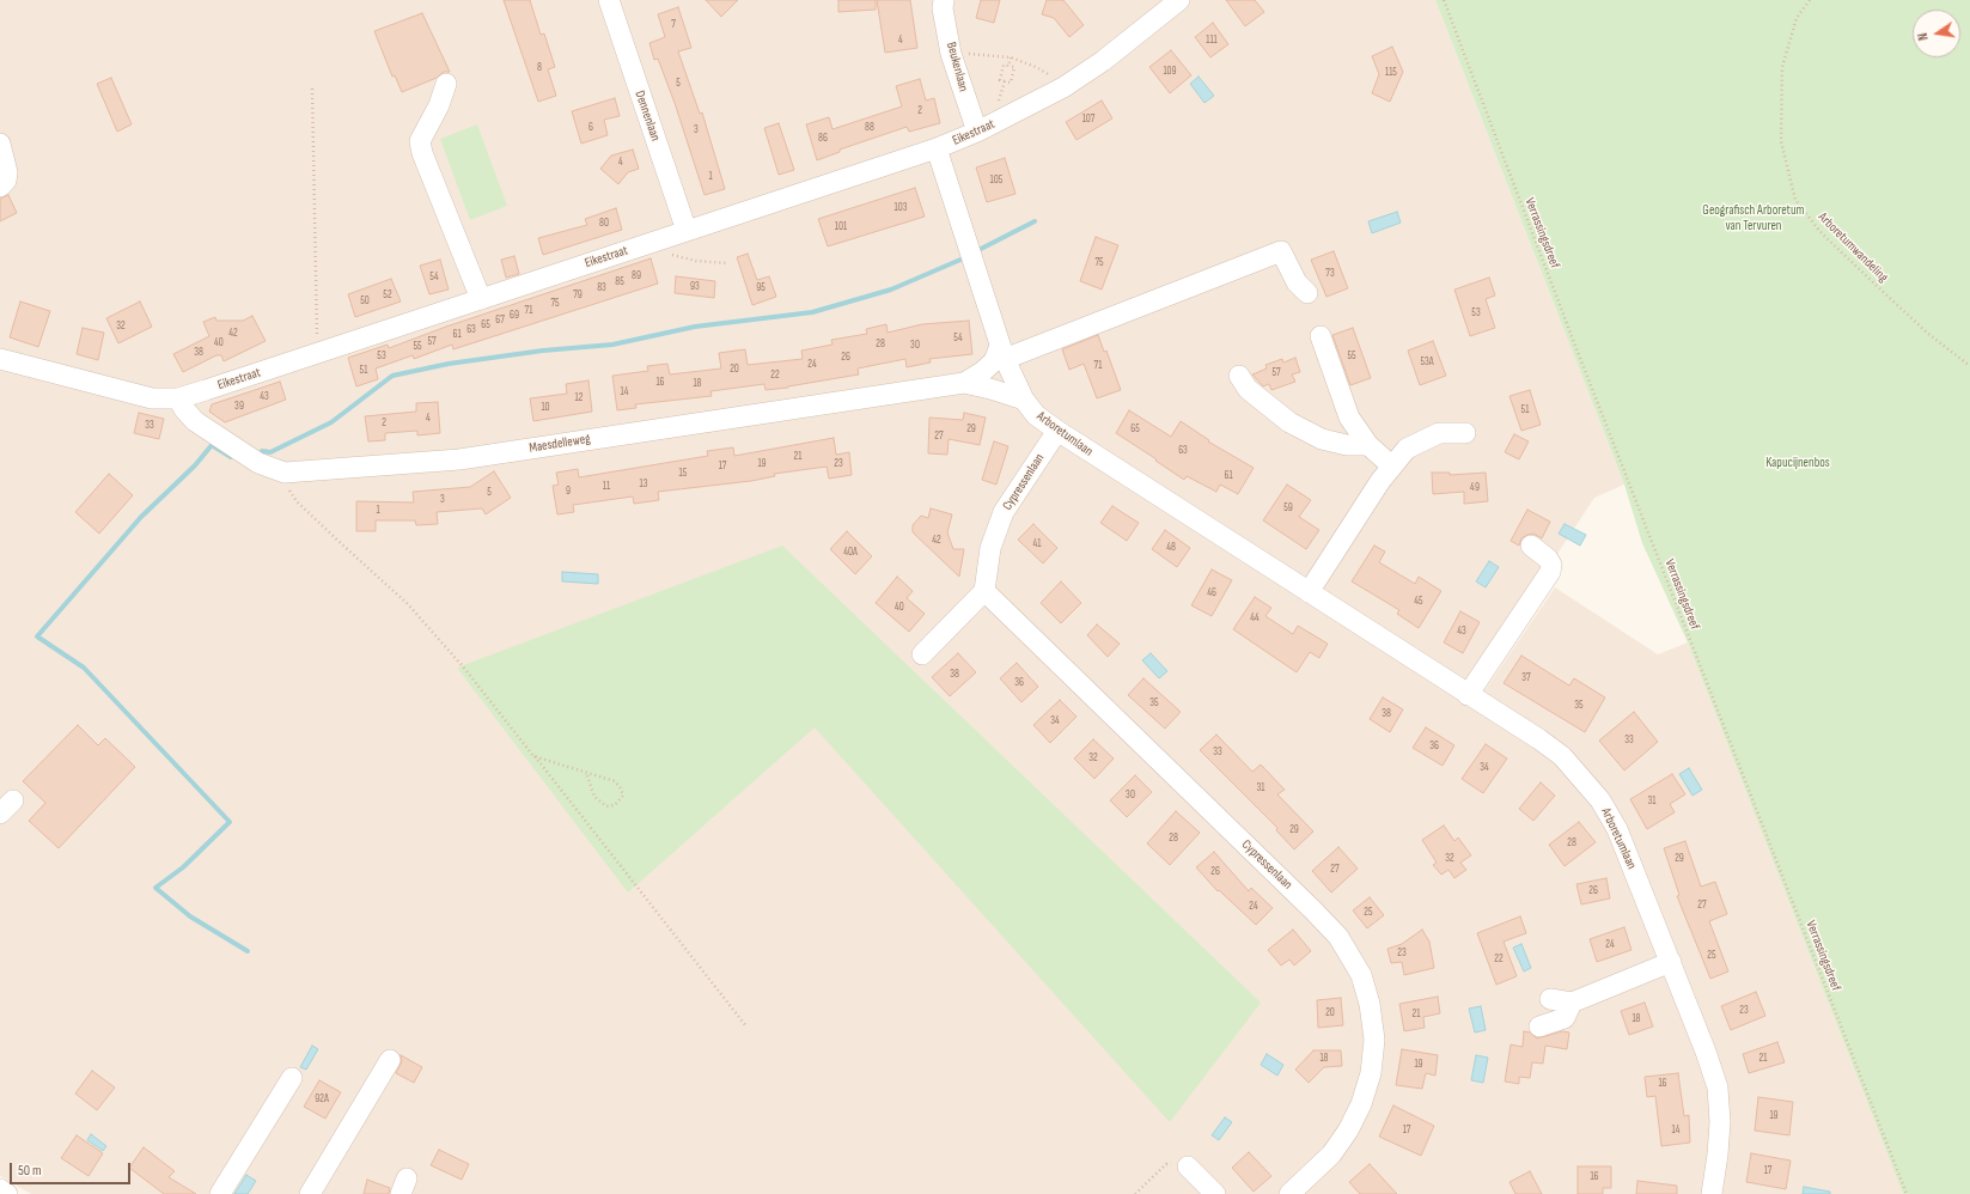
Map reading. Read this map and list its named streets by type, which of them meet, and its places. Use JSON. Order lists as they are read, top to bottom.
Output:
{
  "streets": {
    "street": [
      "Beukenlaan",
      "Dennenlaan",
      "Eikestraat",
      "Arboretumlaan",
      "Maesdelleweg",
      "Cypressenlaan"
    ],
    "path": ["Verrassingsdreef", "Arboretumwandeling"]
  },
  "crossings": [
    ["Beukenlaan", "Eikestraat"],
    ["Dennenlaan", "Eikestraat"],
    ["Eikestraat", "Arboretumlaan"],
    ["Eikestraat", "Maesdelleweg"],
    ["Arboretumlaan", "Maesdelleweg"],
    ["Arboretumlaan", "Cypressenlaan"]
  ],
  "parks": ["Geografisch Arboretum van Tervuren", "Kapucijnenbos"],
  "house_numbers": [
    "7",
    "4",
    "111",
    "8",
    "109",
    "115",
    "5",
    "2",
    "107",
    "6",
    "88",
    "3",
    "86",
    "4",
    "1",
    "105",
    "103",
    "80",
    "101",
    "75",
    "73",
    "89",
    "54",
    "85",
    "93",
    "83",
    "95",
    "52",
    "79",
    "50",
    "75",
    "71",
    "53",
    "69",
    "67",
    "65",
    "32",
    "63",
    "42",
    "61",
    "54",
    "57",
    "40",
    "28",
    "30",
    "55",
    "38",
    "53",
    "55",
    "26",
    "53A",
    "24",
    "71",
    "20",
    "51",
    "57",
    "22",
    "16",
    "18",
    "14",
    "43",
    "12",
    "39",
    "10",
    "51",
    "4",
    "2",
    "33",
    "29",
    "65",
    "27",
    "63",
    "21",
    "19",
    "23",
    "17",
    "15",
    "61",
    "13",
    "11",
    "49",
    "9",
    "5",
    "3",
    "59",
    "1",
    "42",
    "41",
    "48",
    "40A",
    "46",
    "45",
    "40",
    "44",
    "43",
    "38",
    "37",
    "36",
    "35",
    "35",
    "38",
    "34",
    "33",
    "36",
    "33",
    "32",
    "34",
    "31",
    "30",
    "31",
    "29",
    "28",
    "28",
    "32",
    "29",
    "27",
    "26",
    "26",
    "27",
    "24",
    "25",
    "24",
    "23",
    "25",
    "22",
    "23",
    "20",
    "21",
    "18",
    "18",
    "21",
    "19",
    "16",
    "92A",
    "19",
    "17",
    "14",
    "17",
    "16"
  ],
  "scale_bar": "50 m",
  "north": "left"
}
